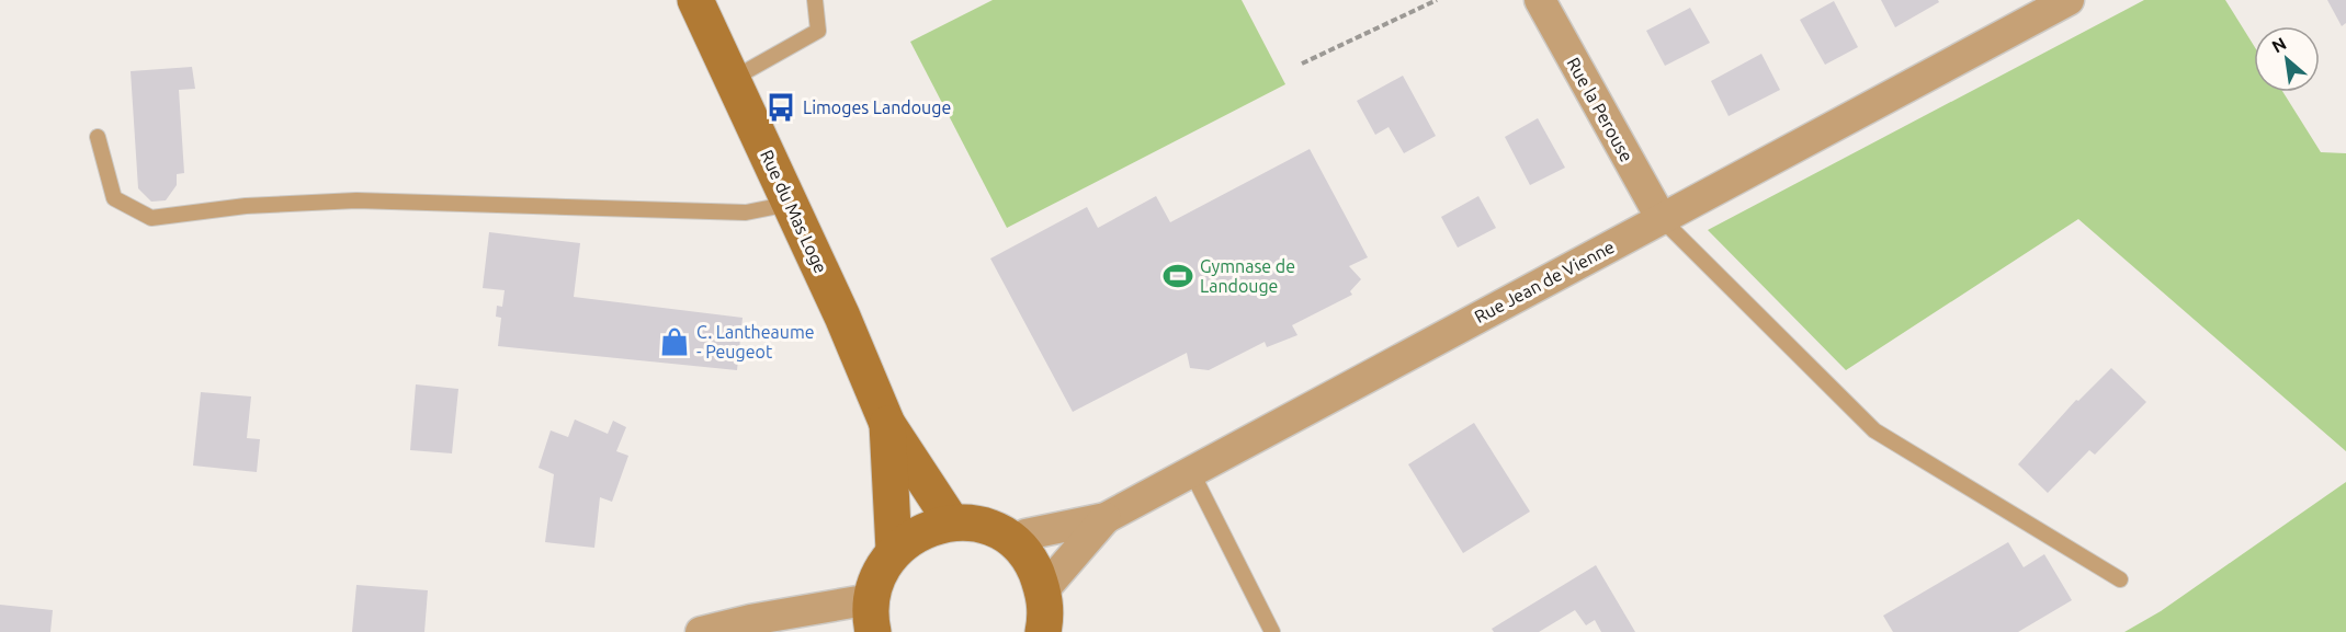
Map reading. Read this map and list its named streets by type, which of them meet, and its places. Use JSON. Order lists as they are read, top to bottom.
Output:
{
  "streets": {
    "main road": ["Rue du Mas Loge"],
    "street": ["Rue la Perouse", "Rue Jean de Vienne"]
  },
  "crossings": [
    ["Rue la Perouse", "Rue Jean de Vienne"]
  ],
  "places": {
    "bus stop": ["Limoges Landouge"],
    "sports": ["Gymnase de Landouge"],
    "shop": ["C. Lantheaume - Peugeot"]
  },
  "north": "top left"
}
